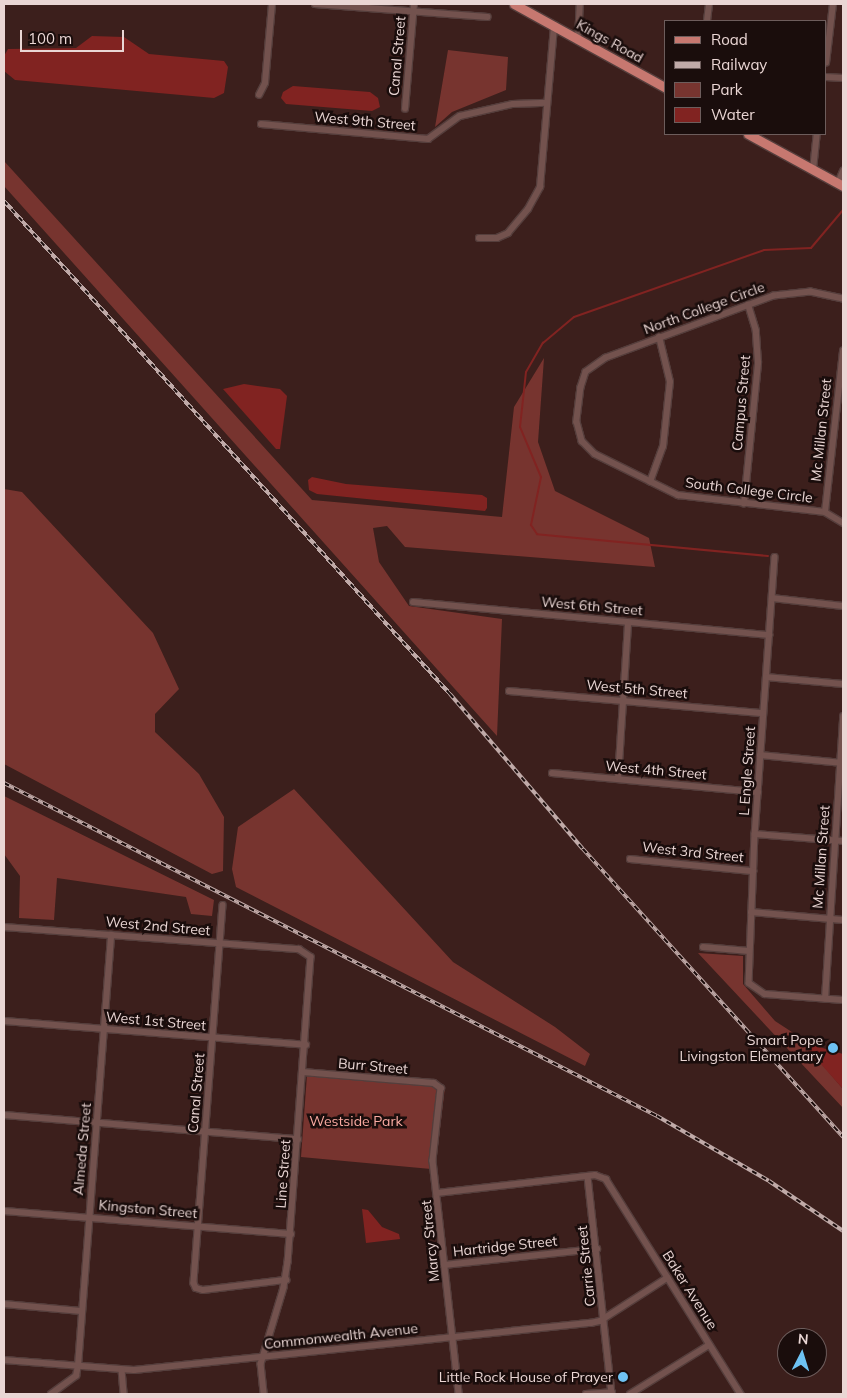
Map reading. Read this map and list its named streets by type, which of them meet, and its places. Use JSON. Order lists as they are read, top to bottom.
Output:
{
  "streets": {
    "main road": ["Kings Road"],
    "street": [
      "Canal Street",
      "West 9th Street",
      "North College Circle",
      "Campus Street",
      "Mc Millan Street",
      "South College Circle",
      "West 6th Street",
      "West 5th Street",
      "West 4th Street",
      "L Engle Street",
      "West 3rd Street",
      "West 2nd Street",
      "West 1st Street",
      "Burr Street",
      "Almeda Street",
      "Line Street",
      "Kingston Street",
      "Marcy Street",
      "Hartridge Street",
      "Carrie Street",
      "Baker Avenue",
      "Commonwealth Avenue"
    ]
  },
  "crossings": [
    ["Canal Street", "West 2nd Street"],
    ["Canal Street", "West 1st Street"],
    ["Canal Street", "Line Street"],
    ["Canal Street", "Kingston Street"],
    ["North College Circle", "Campus Street"],
    ["North College Circle", "South College Circle"],
    ["Campus Street", "South College Circle"],
    ["Mc Millan Street", "South College Circle"],
    ["Mc Millan Street", "L Engle Street"],
    ["Mc Millan Street", "West 3rd Street"],
    ["West 6th Street", "L Engle Street"],
    ["West 5th Street", "L Engle Street"],
    ["West 4th Street", "L Engle Street"],
    ["L Engle Street", "West 3rd Street"],
    ["West 2nd Street", "Almeda Street"],
    ["West 2nd Street", "Line Street"],
    ["West 1st Street", "Almeda Street"],
    ["West 1st Street", "Line Street"],
    ["Burr Street", "Line Street"],
    ["Burr Street", "Marcy Street"],
    ["Almeda Street", "Kingston Street"],
    ["Almeda Street", "Commonwealth Avenue"],
    ["Line Street", "Kingston Street"],
    ["Line Street", "Commonwealth Avenue"],
    ["Marcy Street", "Hartridge Street"],
    ["Marcy Street", "Commonwealth Avenue"],
    ["Hartridge Street", "Carrie Street"],
    ["Carrie Street", "Baker Avenue"],
    ["Carrie Street", "Commonwealth Avenue"],
    ["Baker Avenue", "Commonwealth Avenue"]
  ],
  "parks": ["Westside Park"],
  "places": ["Smart Pope Livingston Elementary", "Little Rock House of Prayer"],
  "legend": [
    "Road",
    "Railway",
    "Park",
    "Water"
  ],
  "scale_bar": "100 m",
  "north": "top"
}
